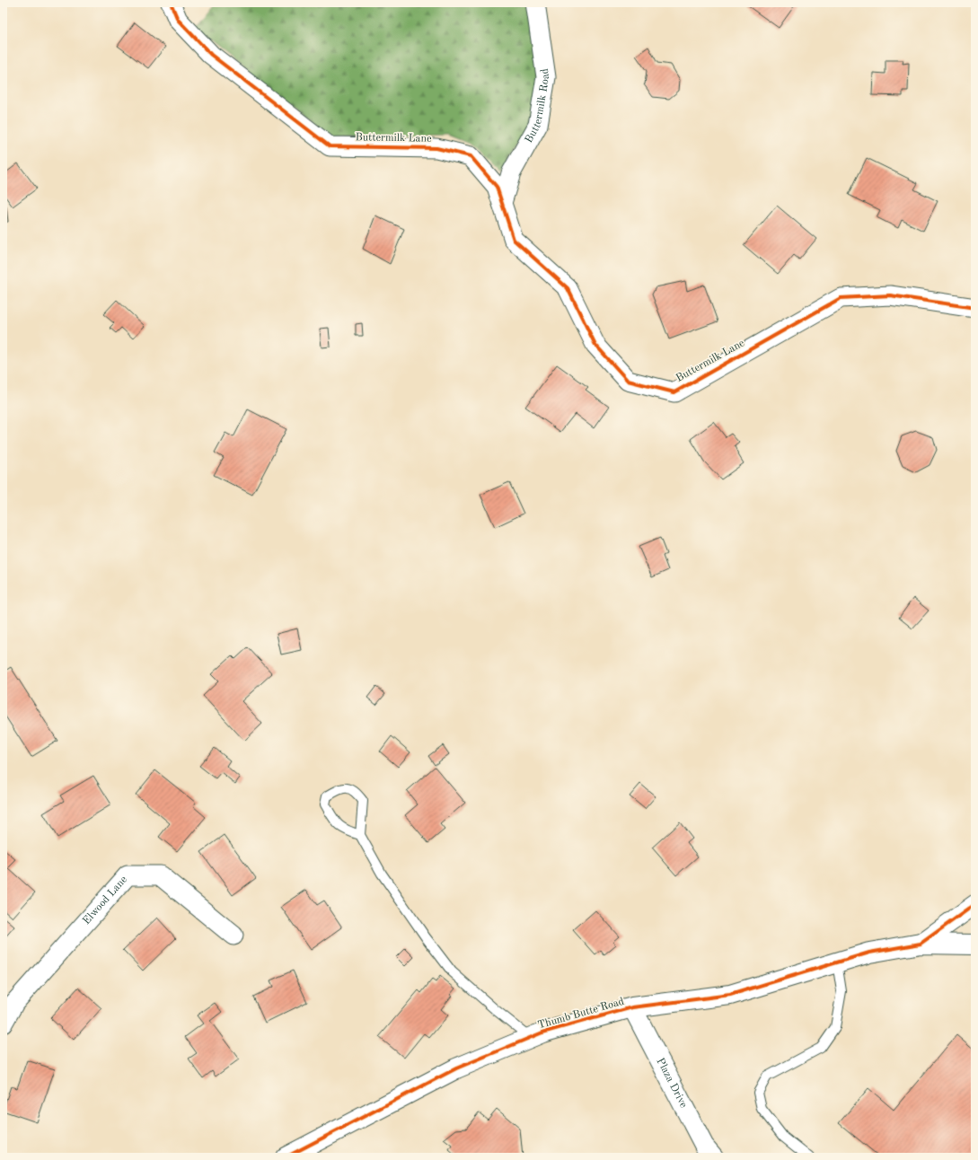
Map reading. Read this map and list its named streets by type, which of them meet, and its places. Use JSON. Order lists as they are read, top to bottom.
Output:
{
  "streets": {
    "street": [
      "Buttermilk Road",
      "Buttermilk Lane",
      "Elwood Lane",
      "Thumb Butte Road",
      "Plaza Drive"
    ]
  },
  "crossings": [
    ["Buttermilk Road", "Buttermilk Lane"],
    ["Thumb Butte Road", "Plaza Drive"]
  ]
}
